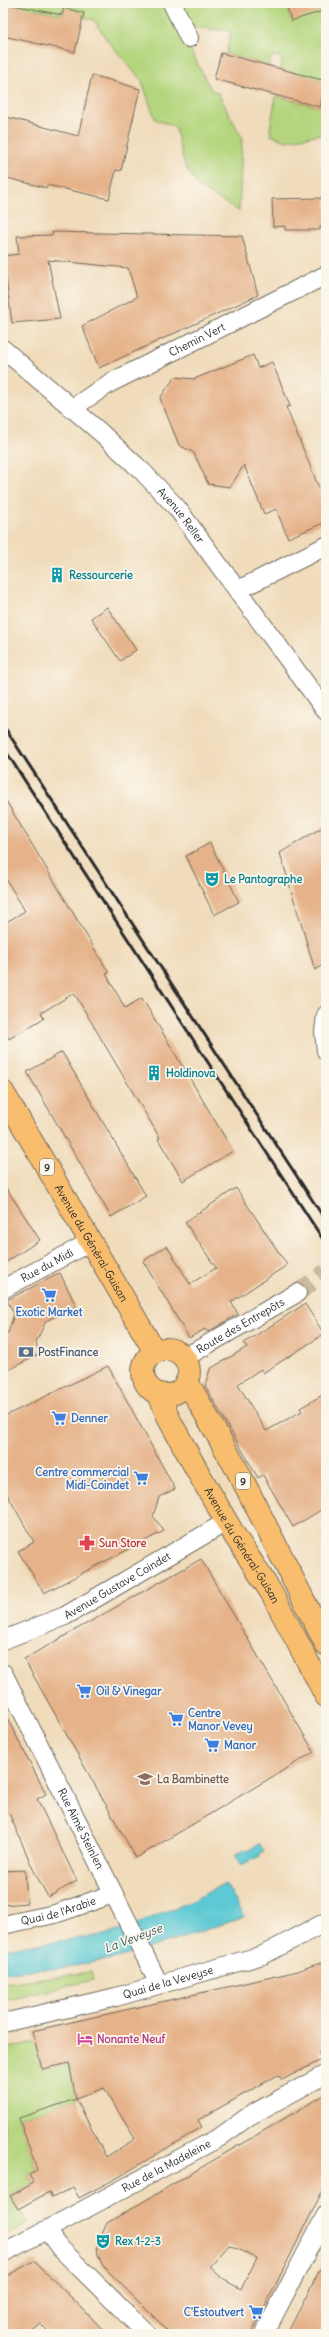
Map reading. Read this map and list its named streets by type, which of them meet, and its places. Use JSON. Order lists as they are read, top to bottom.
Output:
{
  "streets": {
    "main road": ["9", "Avenue du Général-Guisan"],
    "street": [
      "Chemin Vert",
      "Avenue Reller",
      "Rue du Midi",
      "Route des Entrepôts",
      "Avenue Gustave Coindet",
      "Rue Aimé Steinlen",
      "Quai de l'Arabie",
      "Quai de la Veveyse",
      "Rue de la Madeleine"
    ]
  },
  "crossings": [
    ["Chemin Vert", "Avenue Reller"],
    ["9", "Avenue du Général-Guisan"],
    ["9", "Route des Entrepôts"],
    ["Avenue du Général-Guisan", "Rue du Midi"],
    ["Avenue du Général-Guisan", "Route des Entrepôts"],
    ["Avenue du Général-Guisan", "Avenue Gustave Coindet"],
    ["Rue Aimé Steinlen", "Quai de l'Arabie"],
    ["Rue Aimé Steinlen", "Quai de la Veveyse"]
  ],
  "water": ["La Veveyse"],
  "places": {
    "building": ["Ressourcerie", "Holdinova"],
    "theatre": ["Le Pantographe", "Rex 1-2-3"],
    "supermarket": [
      "Exotic Market",
      "Denner",
      "Centre commercial Midi-Coindet",
      "Oil & Vinegar",
      "Centre Manor Vevey",
      "Manor",
      "C'Estoutvert"
    ],
    "bank": ["PostFinance"],
    "pharmacy": ["Sun Store"],
    "school or university": ["La Bambinette"],
    "hotel": ["Nonante Neuf"]
  }
}
